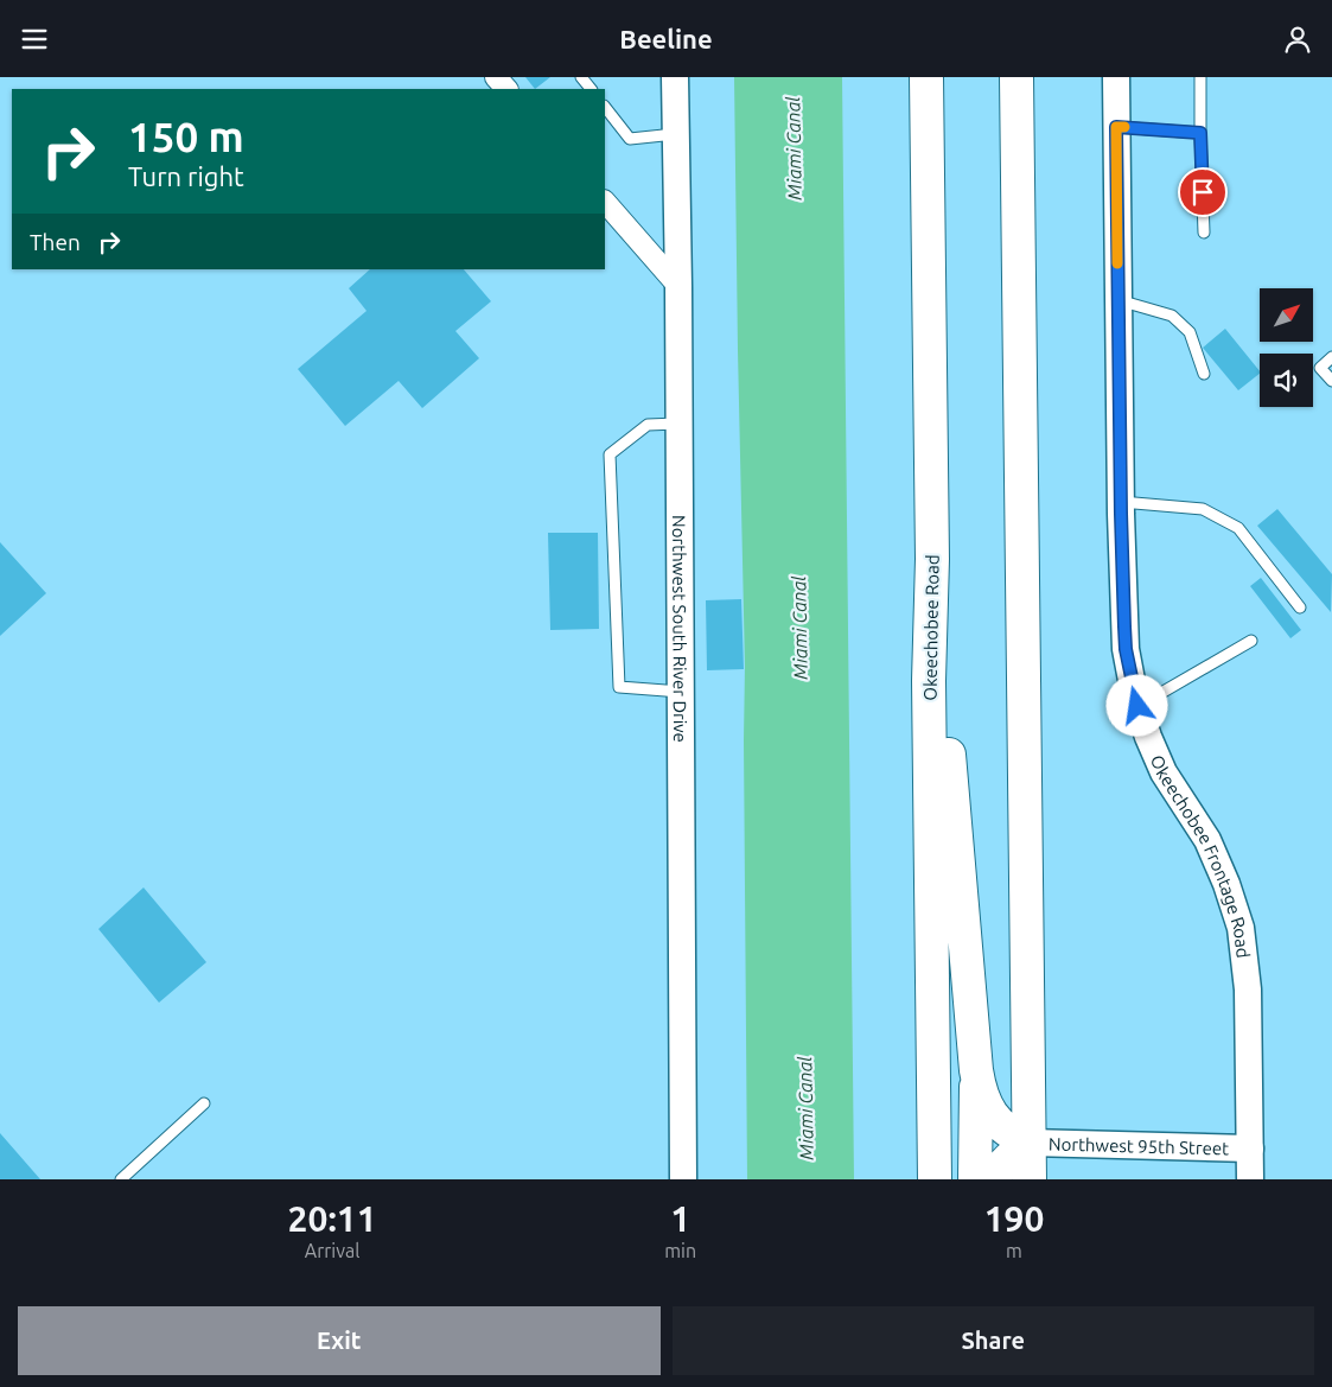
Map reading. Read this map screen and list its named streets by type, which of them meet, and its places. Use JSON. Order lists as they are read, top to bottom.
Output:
{
  "streets": {
    "highway": ["Okeechobee Road"],
    "street": ["Northwest South River Drive", "Okeechobee Frontage Road", "Northwest 95th Street"]
  },
  "crossings": [
    ["Okeechobee Frontage Road", "Northwest 95th Street"]
  ],
  "water": ["Miami Canal"],
  "north": "top right",
  "page": {
    "header": "Beeline",
    "turn": ["150 m", "Turn right"],
    "then": "Then",
    "eta": [
      "20:11",
      "Arrival",
      "1",
      "min",
      "190",
      "m"
    ],
    "buttons": ["Exit", "Share"]
  }
}
